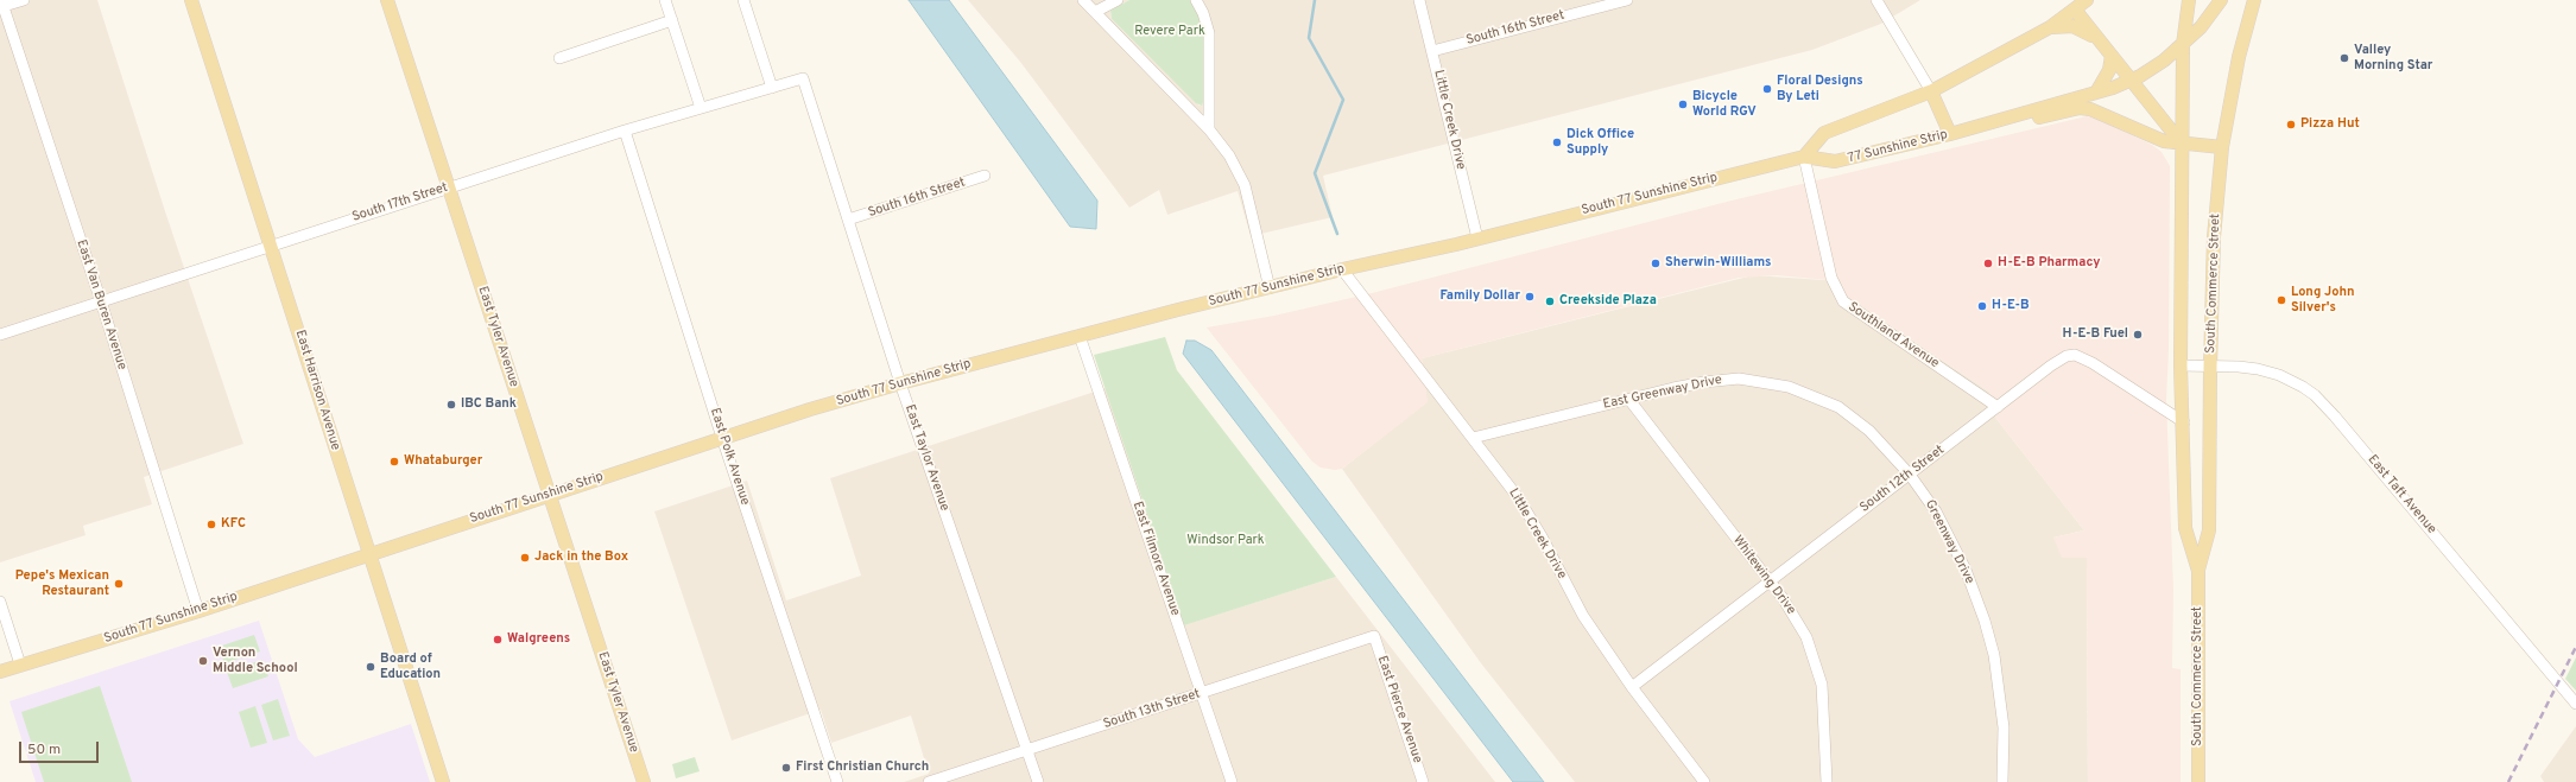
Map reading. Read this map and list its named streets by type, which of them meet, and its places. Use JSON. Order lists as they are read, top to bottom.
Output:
{
  "streets": {
    "main road": [
      "77 Sunshine Strip",
      "South 77 Sunshine Strip",
      "South Commerce Street",
      "East Tyler Avenue",
      "East Harrison Avenue"
    ],
    "street": [
      "South 16th Street",
      "Little Creek Drive",
      "South 17th Street",
      "East Van Buren Avenue",
      "Southland Avenue",
      "East Greenway Drive",
      "East Polk Avenue",
      "East Taylor Avenue",
      "South 12th Street",
      "East Taft Avenue",
      "Greenway Drive",
      "East Filmore Avenue",
      "Whitewing Drive",
      "South 13th Street",
      "East Pierce Avenue"
    ]
  },
  "crossings": [
    ["South 16th Street", "Little Creek Drive"],
    ["South 16th Street", "East Taylor Avenue"],
    ["Little Creek Drive", "South 77 Sunshine Strip"],
    ["Little Creek Drive", "East Greenway Drive"],
    ["Little Creek Drive", "South 12th Street"],
    ["77 Sunshine Strip", "South 77 Sunshine Strip"],
    ["77 Sunshine Strip", "South Commerce Street"],
    ["77 Sunshine Strip", "Southland Avenue"],
    ["South 77 Sunshine Strip", "East Van Buren Avenue"],
    ["South 77 Sunshine Strip", "Southland Avenue"],
    ["South 77 Sunshine Strip", "East Tyler Avenue"],
    ["South 77 Sunshine Strip", "East Harrison Avenue"],
    ["South 77 Sunshine Strip", "East Polk Avenue"],
    ["South 77 Sunshine Strip", "East Taylor Avenue"],
    ["South 77 Sunshine Strip", "East Filmore Avenue"],
    ["South 17th Street", "East Van Buren Avenue"],
    ["South 17th Street", "East Tyler Avenue"],
    ["South 17th Street", "East Harrison Avenue"],
    ["South 17th Street", "East Polk Avenue"],
    ["South 17th Street", "East Taylor Avenue"],
    ["South Commerce Street", "South 12th Street"],
    ["South Commerce Street", "East Taft Avenue"],
    ["Southland Avenue", "South 12th Street"],
    ["East Greenway Drive", "South 12th Street"],
    ["East Greenway Drive", "Greenway Drive"],
    ["East Greenway Drive", "Whitewing Drive"],
    ["East Taylor Avenue", "South 13th Street"],
    ["South 12th Street", "Greenway Drive"],
    ["South 12th Street", "Whitewing Drive"],
    ["East Filmore Avenue", "South 13th Street"],
    ["South 13th Street", "East Pierce Avenue"]
  ],
  "parks": ["Revere Park", "Windsor Park"],
  "places": [
    "Valley Morning Star",
    "Floral Designs By Leti",
    "Bicycle World RGV",
    "Pizza Hut",
    "Dick Office Supply",
    "Sherwin-Williams",
    "H-E-B Pharmacy",
    "Family Dollar",
    "Long John Silver's",
    "Creekside Plaza",
    "H-E-B",
    "H-E-B Fuel",
    "IBC Bank",
    "Whataburger",
    "KFC",
    "Jack in the Box",
    "Pepe's Mexican Restaurant",
    "Walgreens",
    "Vernon Middle School",
    "Board of Education",
    "First Christian Church"
  ],
  "scale_bar": "50 m"
}
